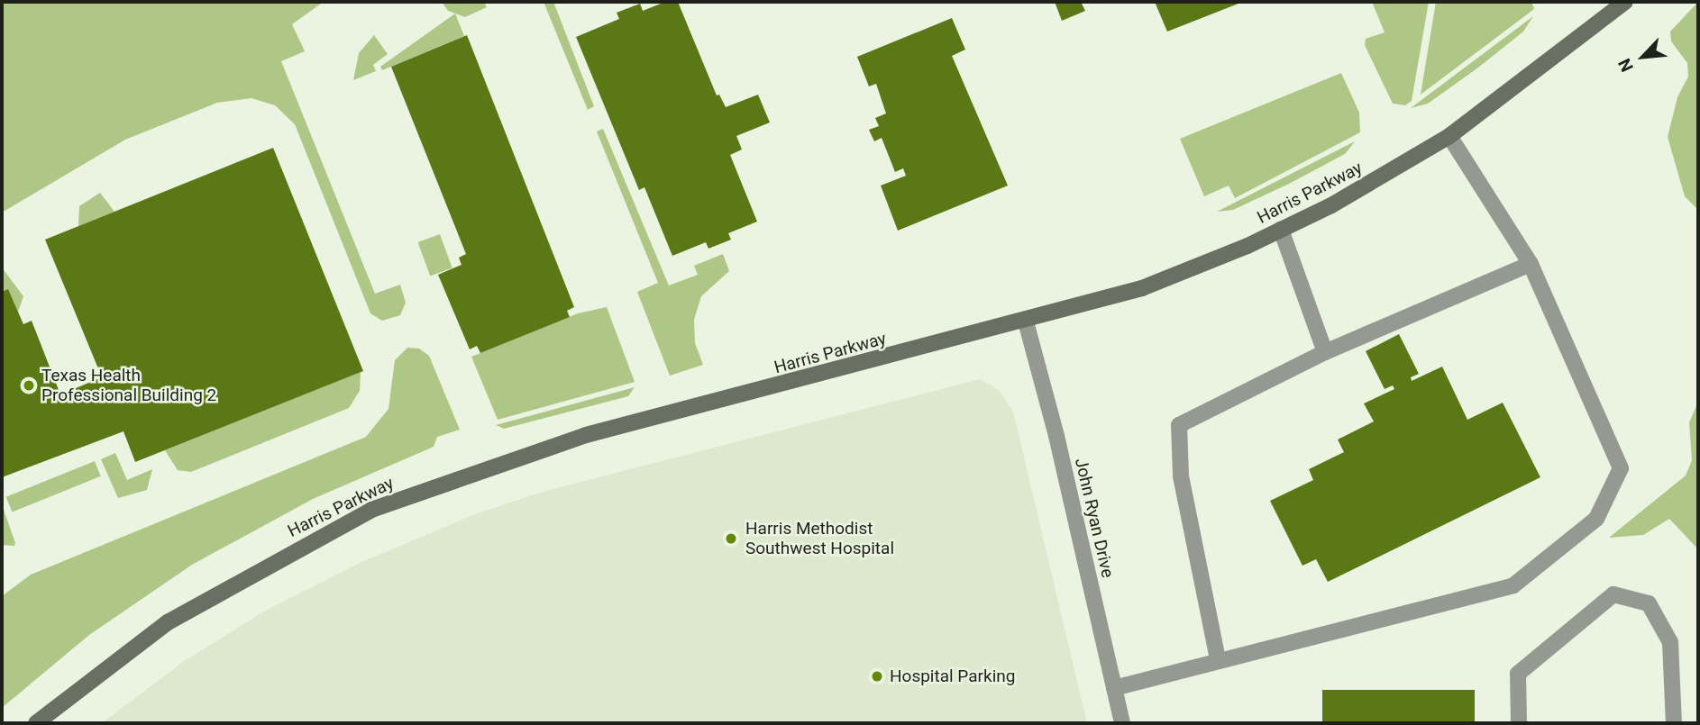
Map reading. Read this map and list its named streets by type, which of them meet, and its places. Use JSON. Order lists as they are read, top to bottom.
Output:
{
  "streets": {
    "street": ["Harris Parkway", "John Ryan Drive"]
  },
  "crossings": [
    ["Harris Parkway", "John Ryan Drive"]
  ],
  "places": ["Texas Health Professional Building 2", "Harris Methodist Southwest Hospital", "Hospital Parking"],
  "north": "bottom left"
}
